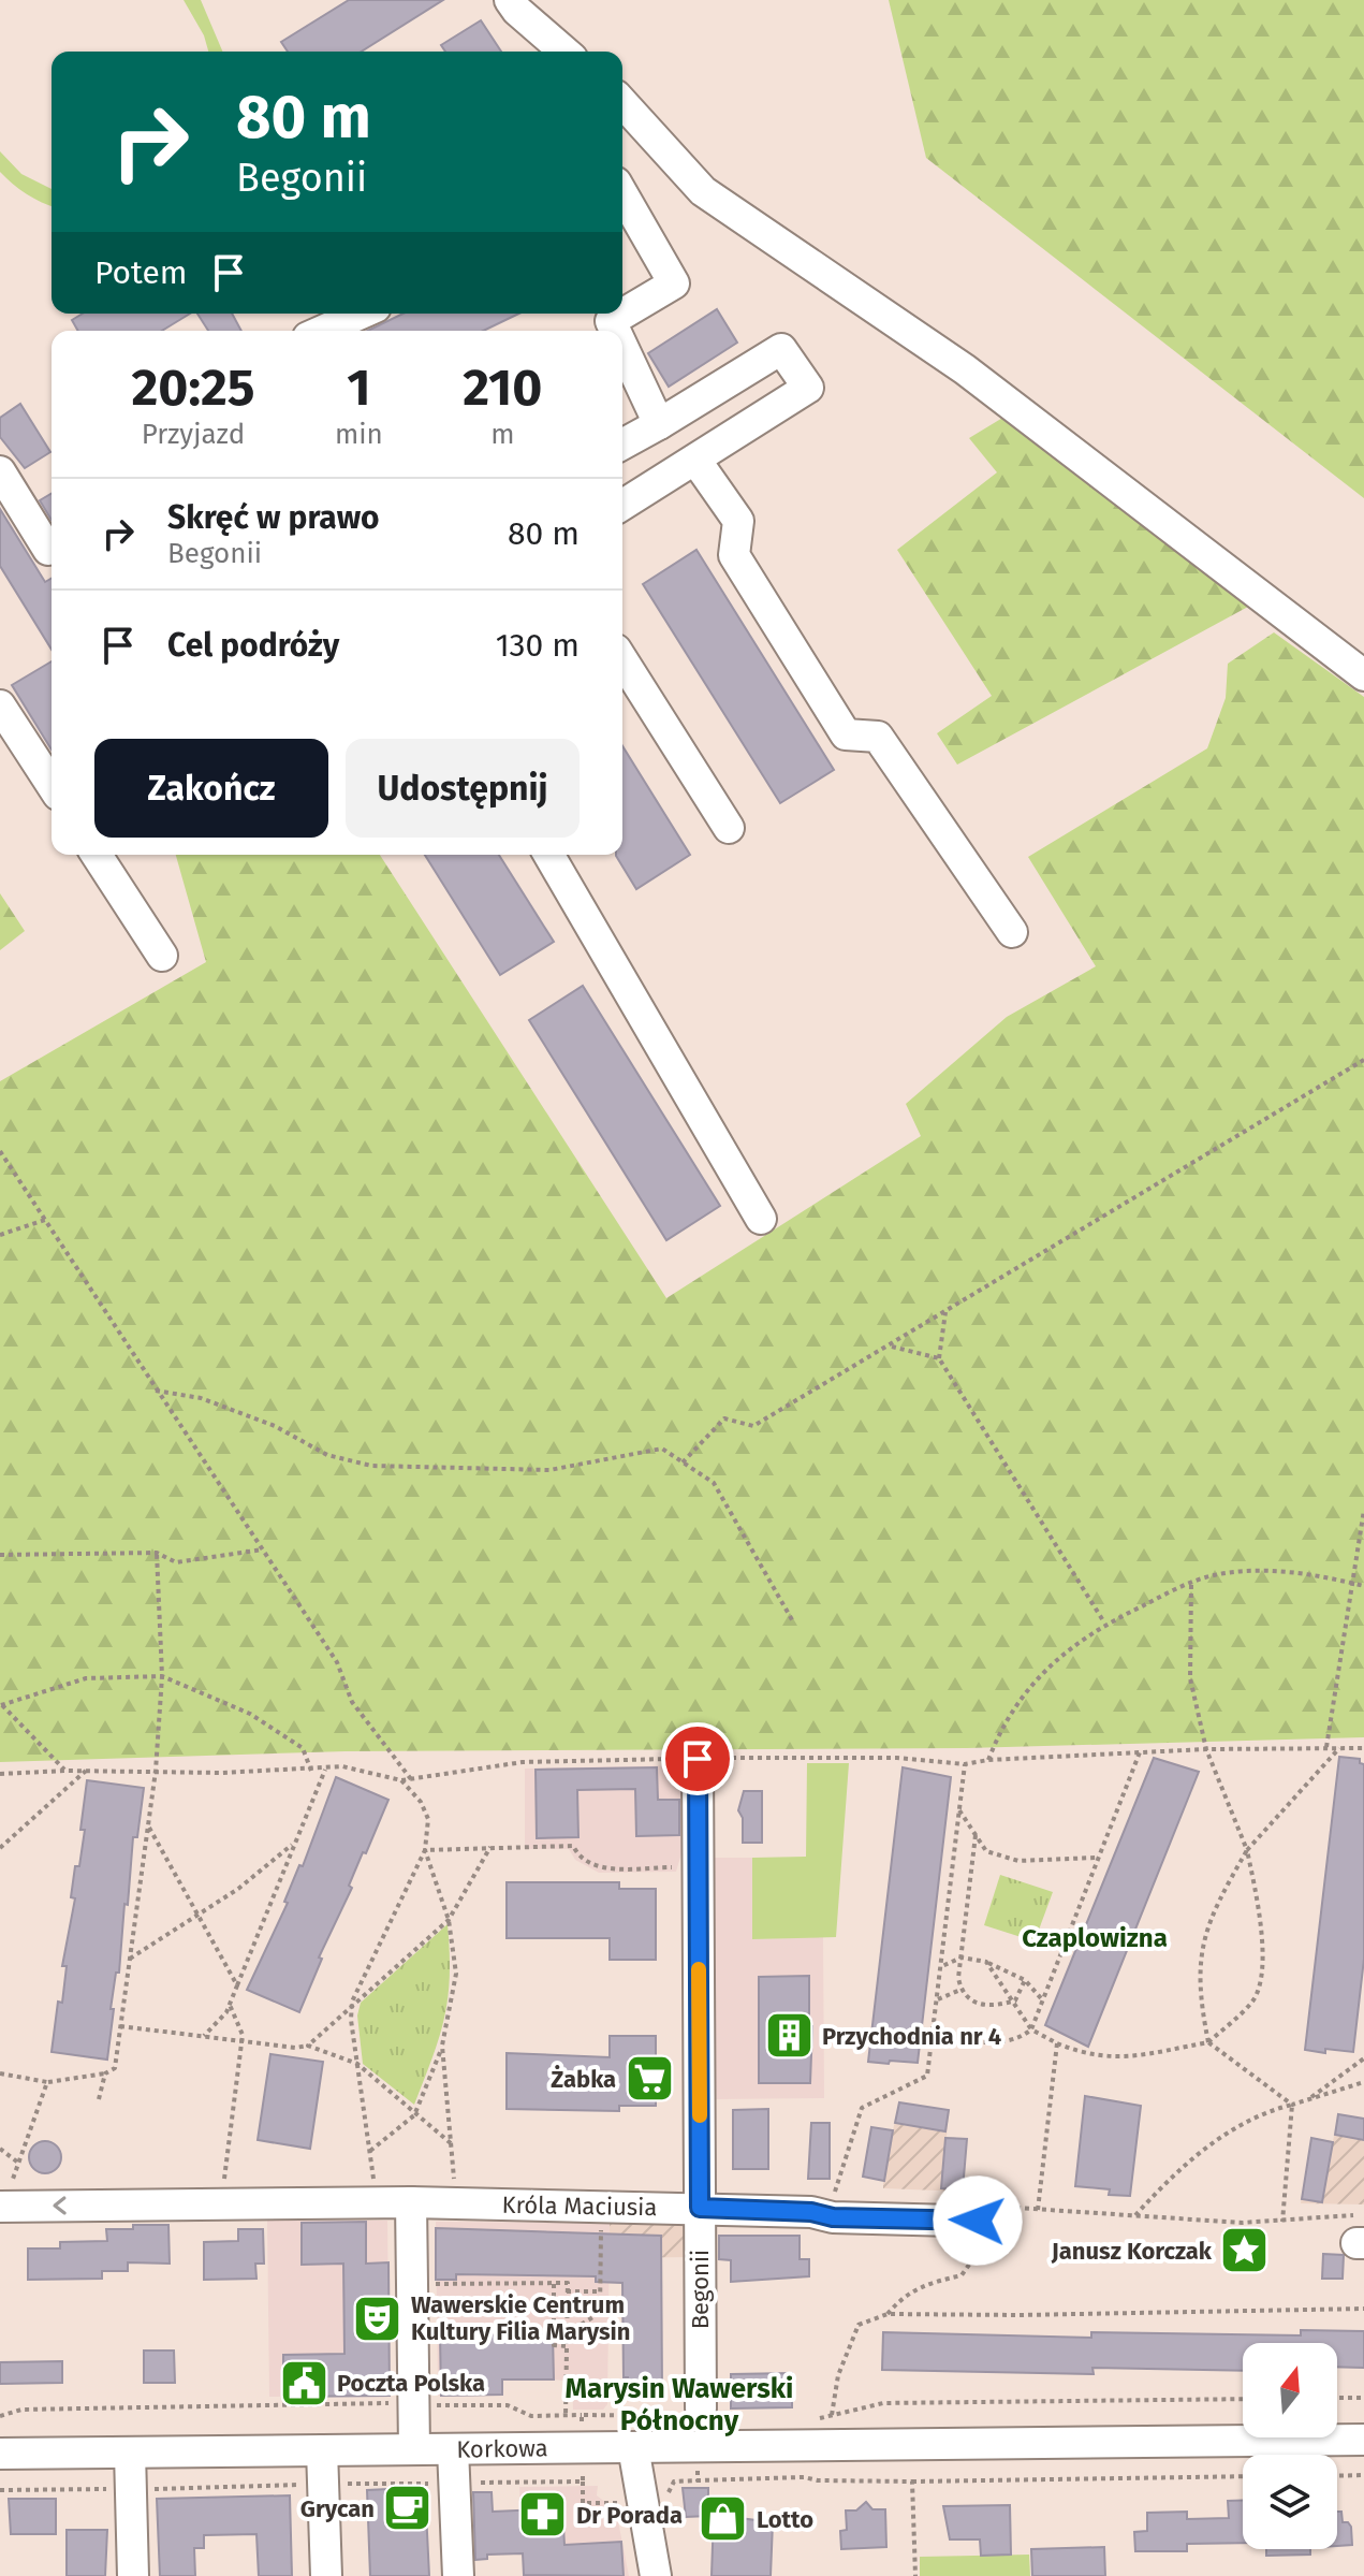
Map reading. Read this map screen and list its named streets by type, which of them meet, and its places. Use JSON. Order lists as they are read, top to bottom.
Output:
{
  "streets": {
    "street": ["Króla Maciusia", "Begonii", "Korkowa"]
  },
  "crossings": [
    ["Króla Maciusia", "Begonii"]
  ],
  "districts": ["Czaplowizna", "Marysin Wawerski Północny"],
  "places": {
    "building": ["Przychodnia nr 4"],
    "supermarket": ["Żabka"],
    "place": ["Janusz Korczak"],
    "theatre": ["Wawerskie Centrum Kultury Filia Marysin"],
    "public building": ["Poczta Polska"],
    "cafe": ["Grycan"],
    "pharmacy": ["Dr Porada"],
    "shop": ["Lotto"]
  },
  "north": "top",
  "page": {
    "turn": ["80 m", "Begonii"],
    "then": "Potem",
    "eta": [
      "20:25",
      "Przyjazd",
      "1",
      "min",
      "210",
      "m"
    ],
    "list": [
      {
        "name": "Skręć w prawo",
        "note": "Begonii",
        "value": "80 m"
      },
      {
        "name": "Cel podróży",
        "value": "130 m"
      }
    ],
    "buttons": ["Zakończ", "Udostępnij"]
  }
}
